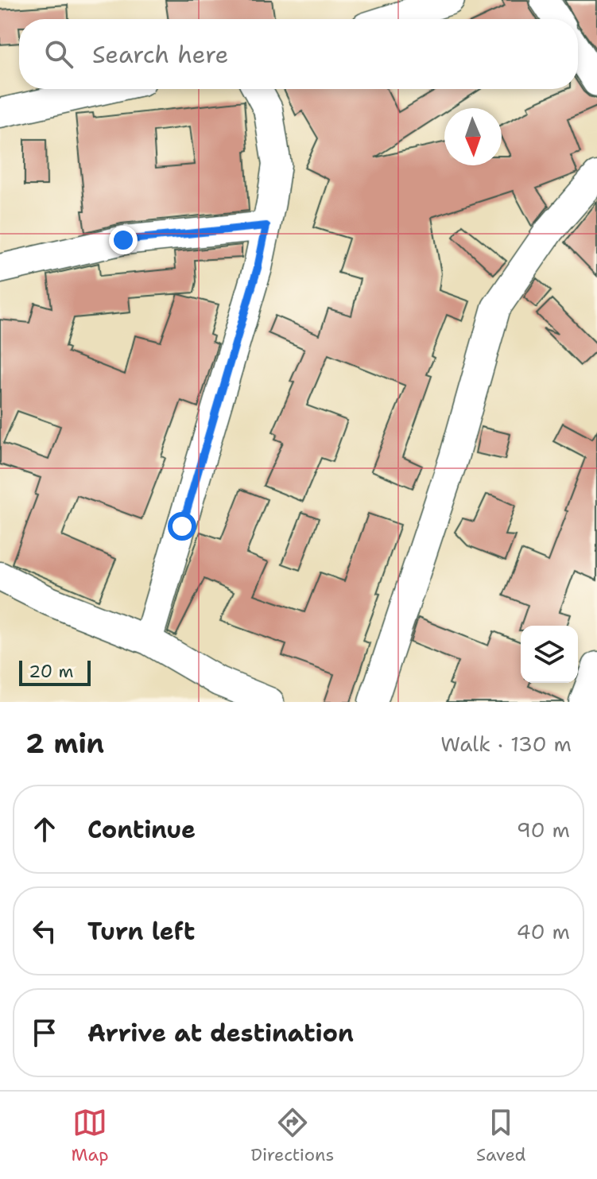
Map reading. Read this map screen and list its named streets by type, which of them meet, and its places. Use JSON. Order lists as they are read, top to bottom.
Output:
{
  "scale_bar": "20 m",
  "north": "bottom",
  "page": {
    "search": "Search here",
    "scale": "20 m",
    "heading": ["2 min", "Walk · 130 m"],
    "list": [
      ["Continue", "90 m"],
      ["Turn left", "40 m"],
      "Arrive at destination"
    ],
    "nav": ["Map", "Directions", "Saved"]
  }
}
